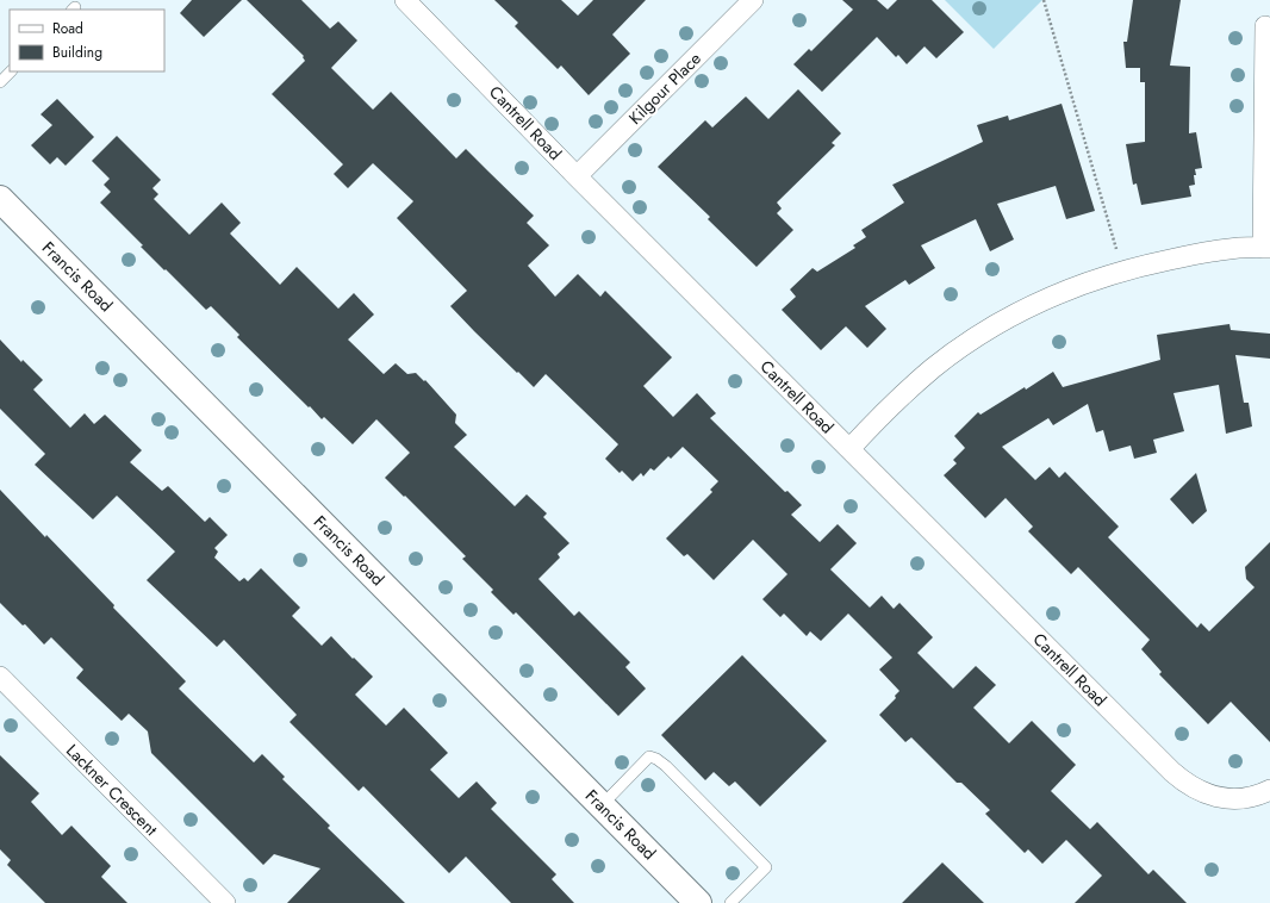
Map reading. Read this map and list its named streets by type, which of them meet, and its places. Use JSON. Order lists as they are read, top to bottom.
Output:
{
  "streets": {
    "street": [
      "Kilgour Place",
      "Cantrell Road",
      "Francis Road",
      "Lackner Crescent"
    ]
  },
  "crossings": [
    ["Kilgour Place", "Cantrell Road"]
  ],
  "legend": ["Road", "Building"]
}
